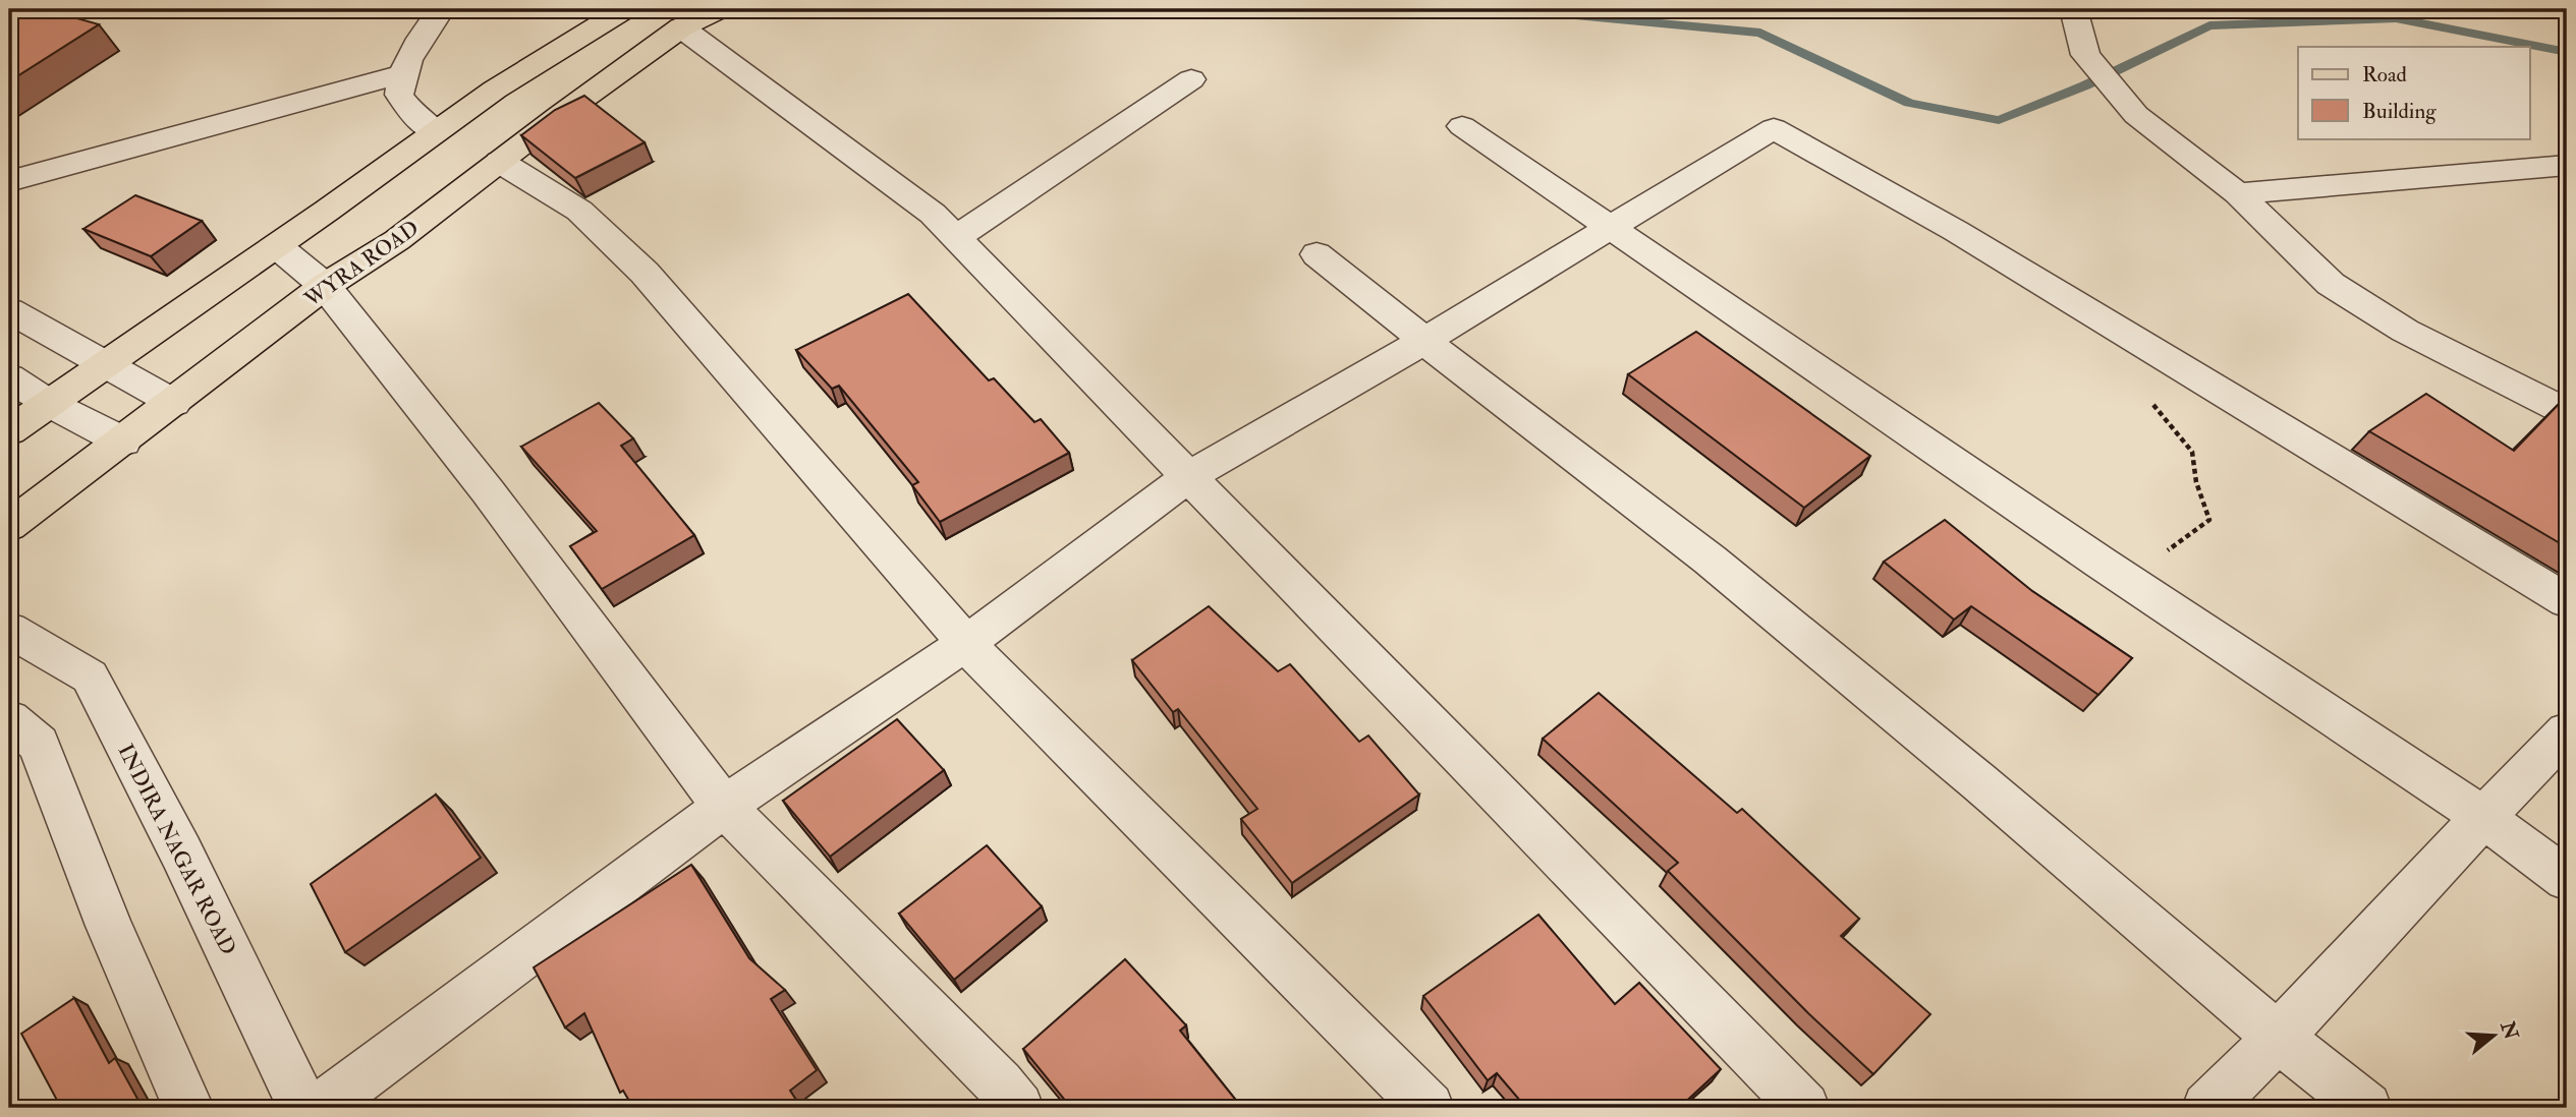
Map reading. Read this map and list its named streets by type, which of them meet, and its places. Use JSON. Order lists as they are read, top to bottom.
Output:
{
  "streets": {
    "main road": ["WYRA ROAD"],
    "street": ["INDIRA NAGAR ROAD"]
  },
  "legend": ["Road", "Building"],
  "north": "right"
}
